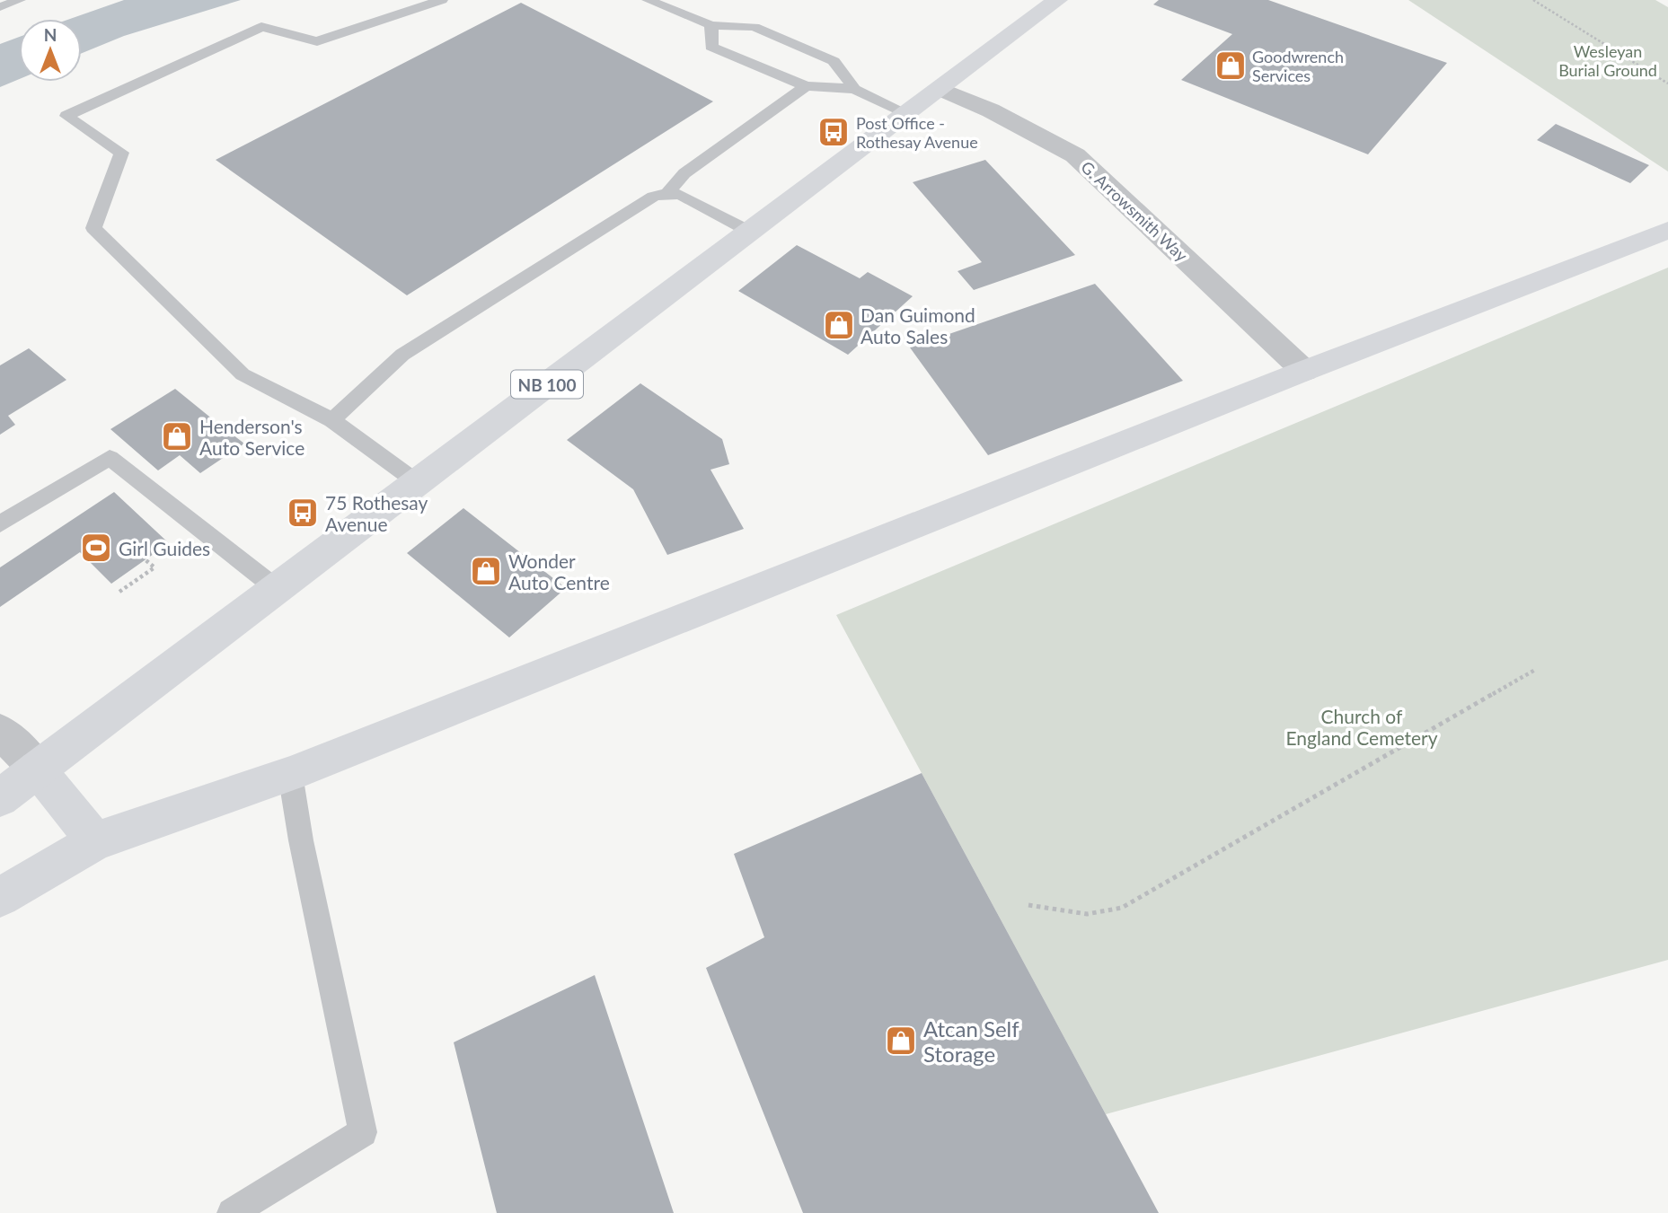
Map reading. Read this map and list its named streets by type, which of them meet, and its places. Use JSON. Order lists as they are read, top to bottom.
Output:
{
  "streets": {
    "main road": ["NB 100"],
    "street": ["G. Arrowsmith Way"]
  },
  "crossings": [
    ["G. Arrowsmith Way", "NB 100"]
  ],
  "parks": ["Wesleyan Burial Ground", "Church of England Cemetery"],
  "places": {
    "shop": [
      "Goodwrench Services",
      "Dan Guimond Auto Sales",
      "Henderson's Auto Service",
      "Wonder Auto Centre",
      "Atcan Self Storage"
    ],
    "bus stop": ["Post Office - Rothesay Avenue", "75 Rothesay Avenue"],
    "sports": ["Girl Guides"]
  },
  "north": "top"
}
